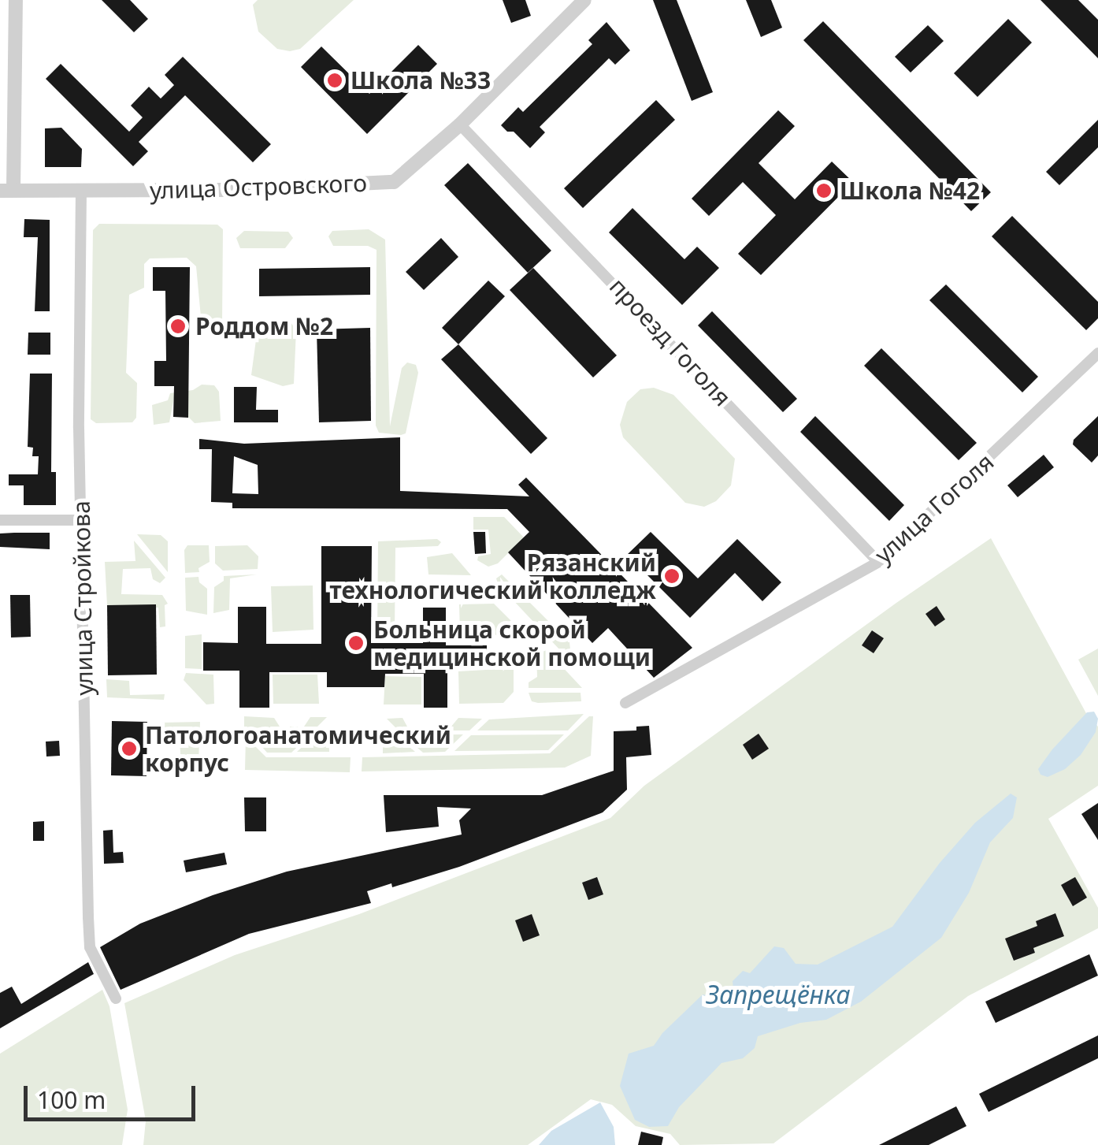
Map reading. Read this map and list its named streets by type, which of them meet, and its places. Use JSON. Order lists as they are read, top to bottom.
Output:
{
  "streets": {
    "street": [
      "улица Островского",
      "проезд Гоголя",
      "улица Гоголя",
      "улица Стройкова"
    ]
  },
  "crossings": [
    ["улица Островского", "проезд Гоголя"],
    ["улица Островского", "улица Стройкова"],
    ["проезд Гоголя", "улица Гоголя"]
  ],
  "water": ["Запрещёнка"],
  "places": [
    "Школа №33",
    "Школа №42",
    "Роддом №2",
    "Рязанский технологический колледж",
    "Больница скорой медицинской помощи",
    "Патологоанатомический корпус"
  ],
  "scale_bar": "100 m"
}
